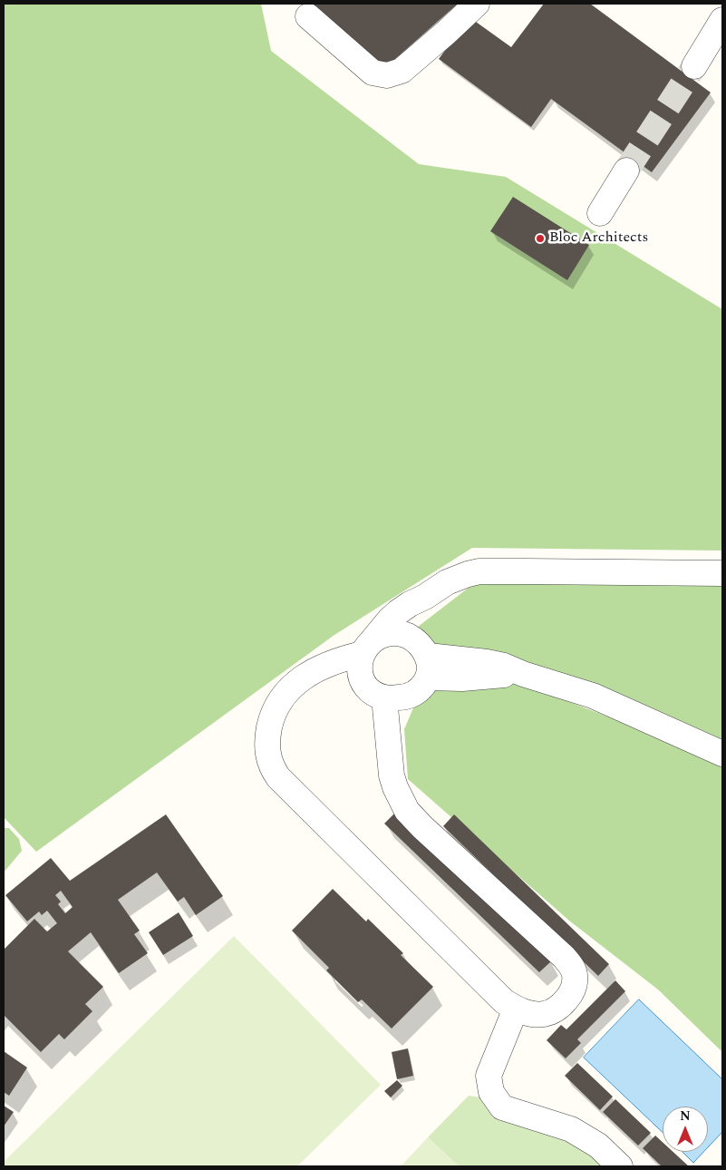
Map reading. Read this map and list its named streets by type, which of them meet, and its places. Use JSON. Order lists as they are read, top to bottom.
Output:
{
  "places": ["Bloc Architects"],
  "north": "top"
}
